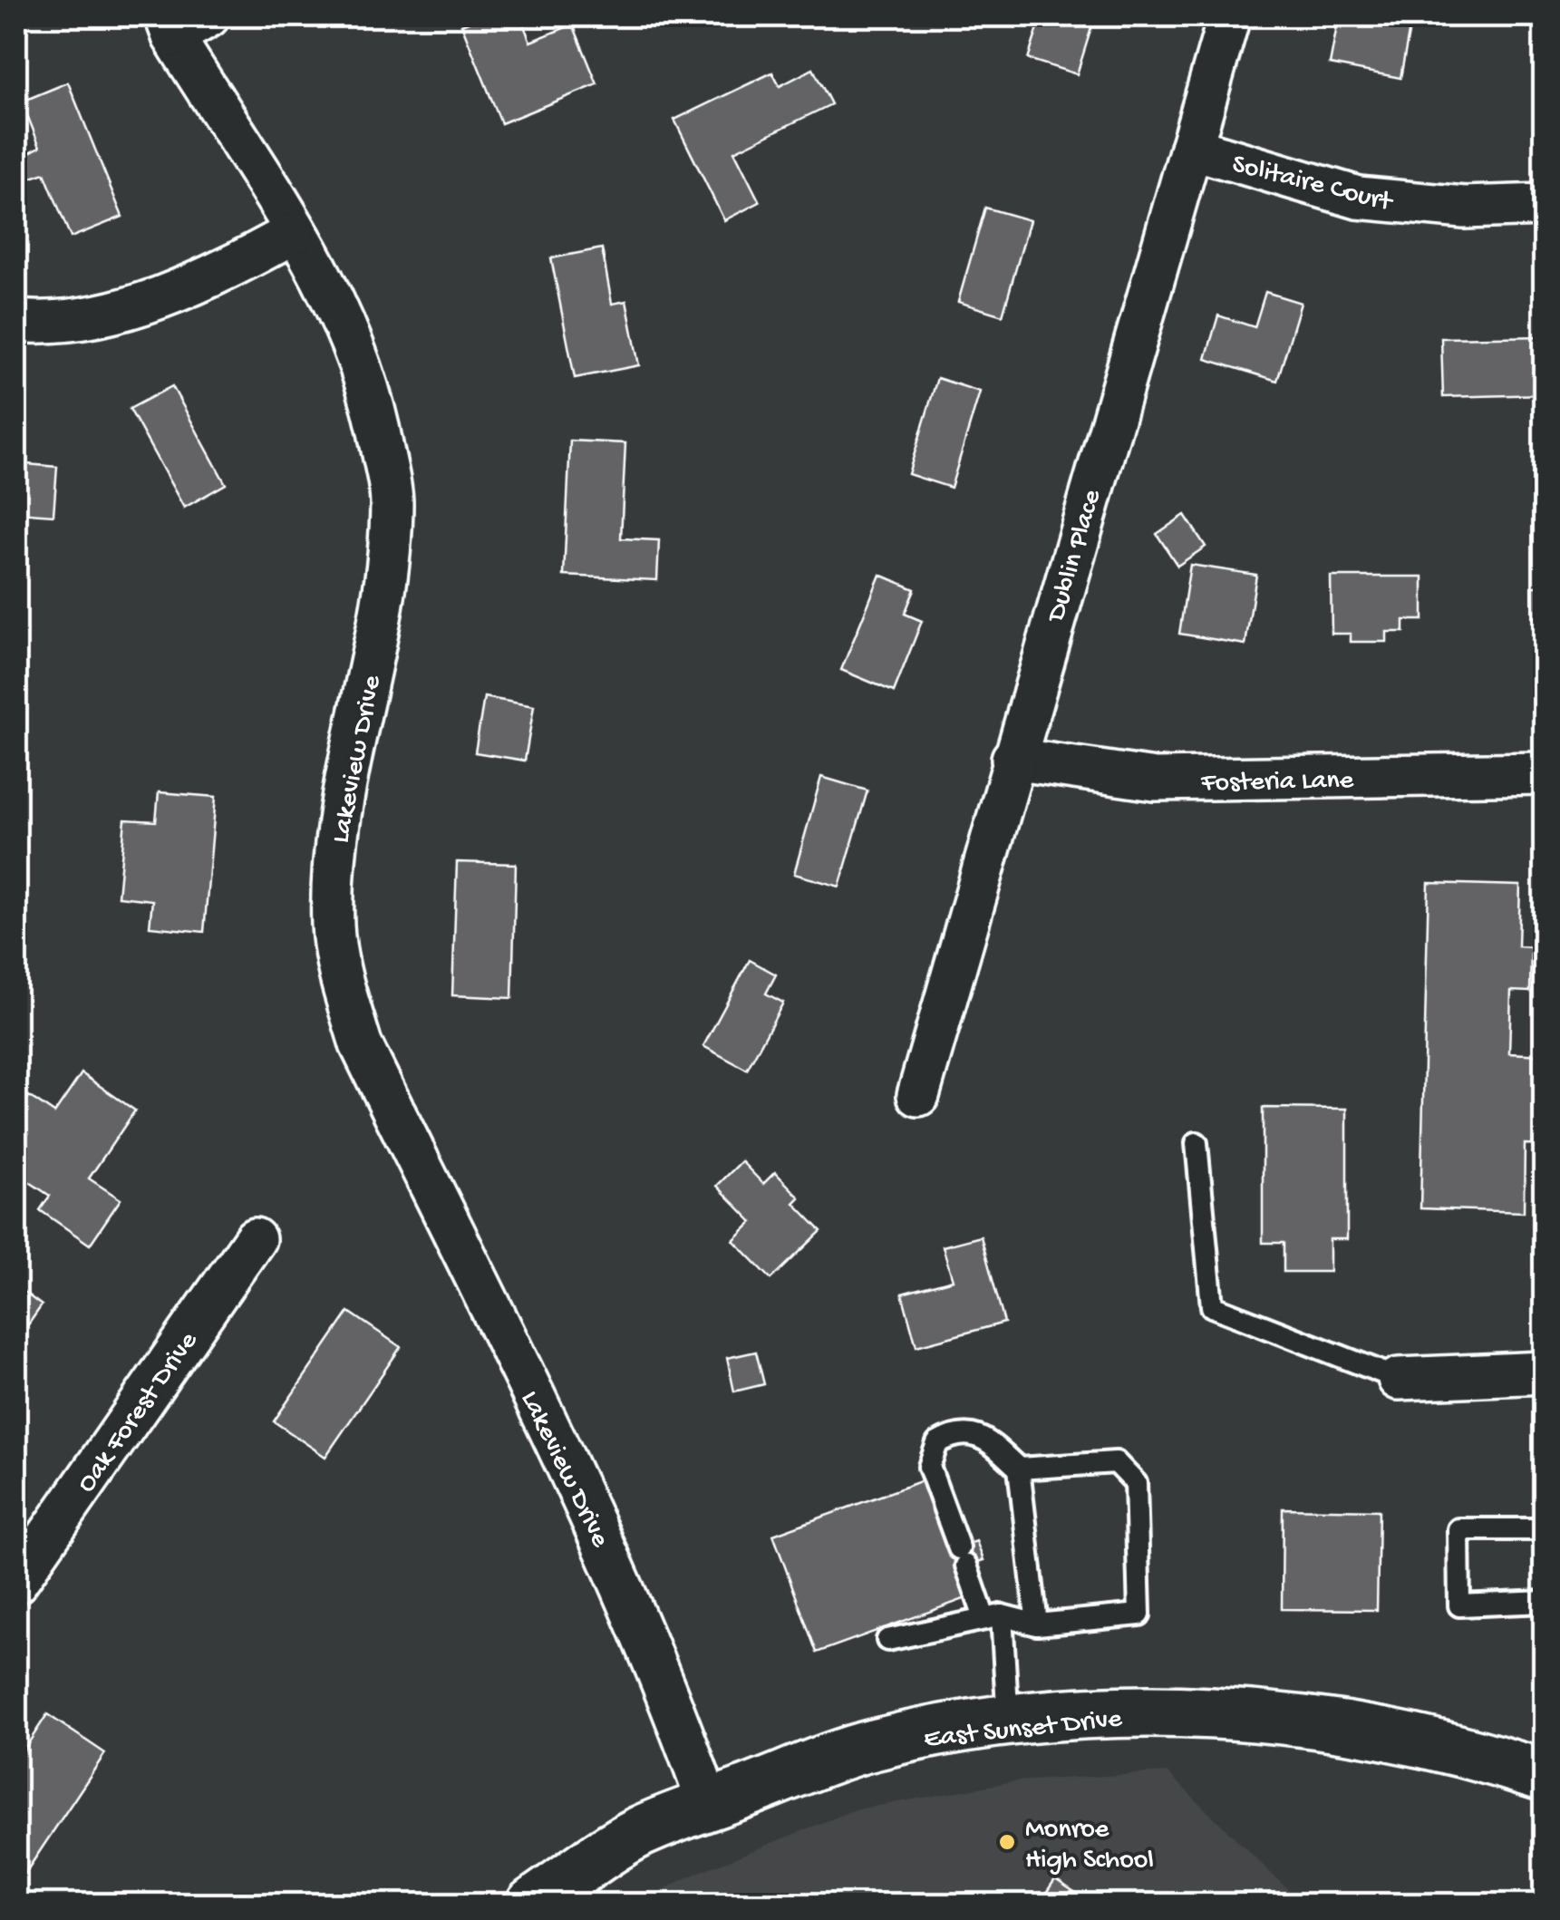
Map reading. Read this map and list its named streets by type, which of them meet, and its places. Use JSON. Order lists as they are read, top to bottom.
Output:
{
  "streets": {
    "street": [
      "Solitaire Court",
      "Dublin Place",
      "Lakeview Drive",
      "Fosteria Lane",
      "Oak Forest Drive",
      "East Sunset Drive"
    ]
  },
  "crossings": [
    ["Solitaire Court", "Dublin Place"],
    ["Dublin Place", "Fosteria Lane"],
    ["Lakeview Drive", "East Sunset Drive"]
  ],
  "places": ["Monroe High School"]
}
